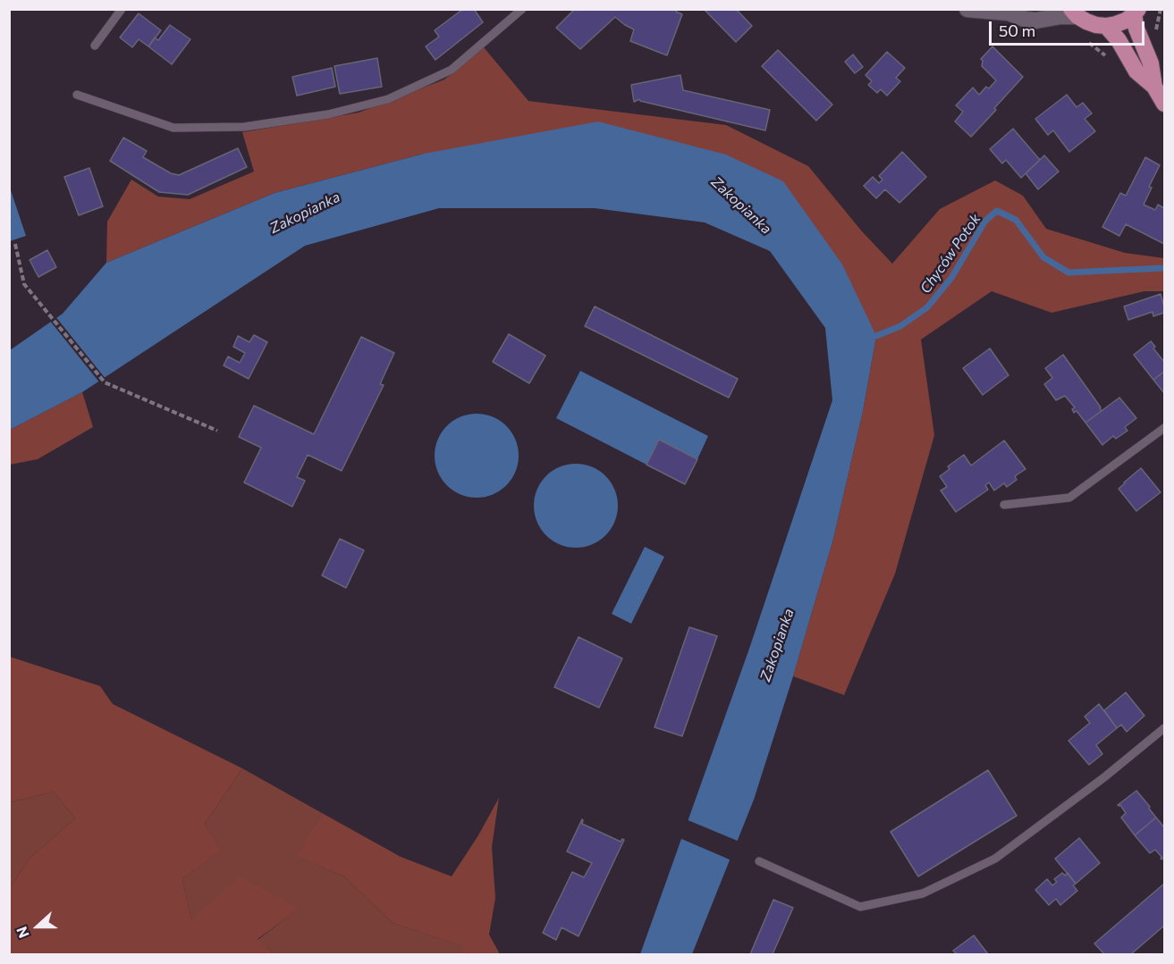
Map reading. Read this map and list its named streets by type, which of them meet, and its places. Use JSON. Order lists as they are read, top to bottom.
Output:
{
  "water": ["Zakopianka", "Chyców Potok"],
  "scale_bar": "50 m",
  "north": "left"
}
